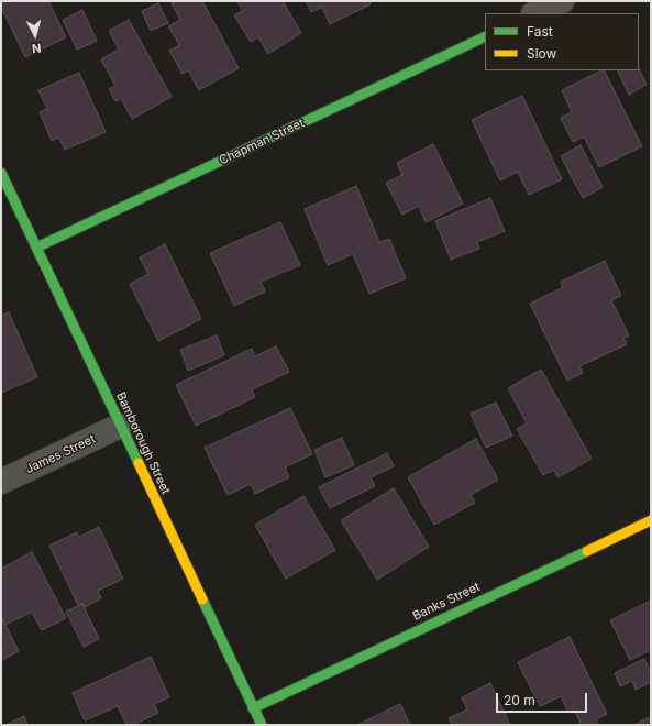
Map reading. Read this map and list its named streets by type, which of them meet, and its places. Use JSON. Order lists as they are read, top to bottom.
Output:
{
  "streets": {
    "street": [
      "Chapman Street",
      "Bamborough Street",
      "James Street",
      "Banks Street"
    ]
  },
  "crossings": [
    ["Chapman Street", "Bamborough Street"],
    ["Bamborough Street", "James Street"],
    ["Bamborough Street", "Banks Street"]
  ],
  "legend": ["Fast", "Slow"],
  "scale_bar": "20 m",
  "north": "bottom"
}
